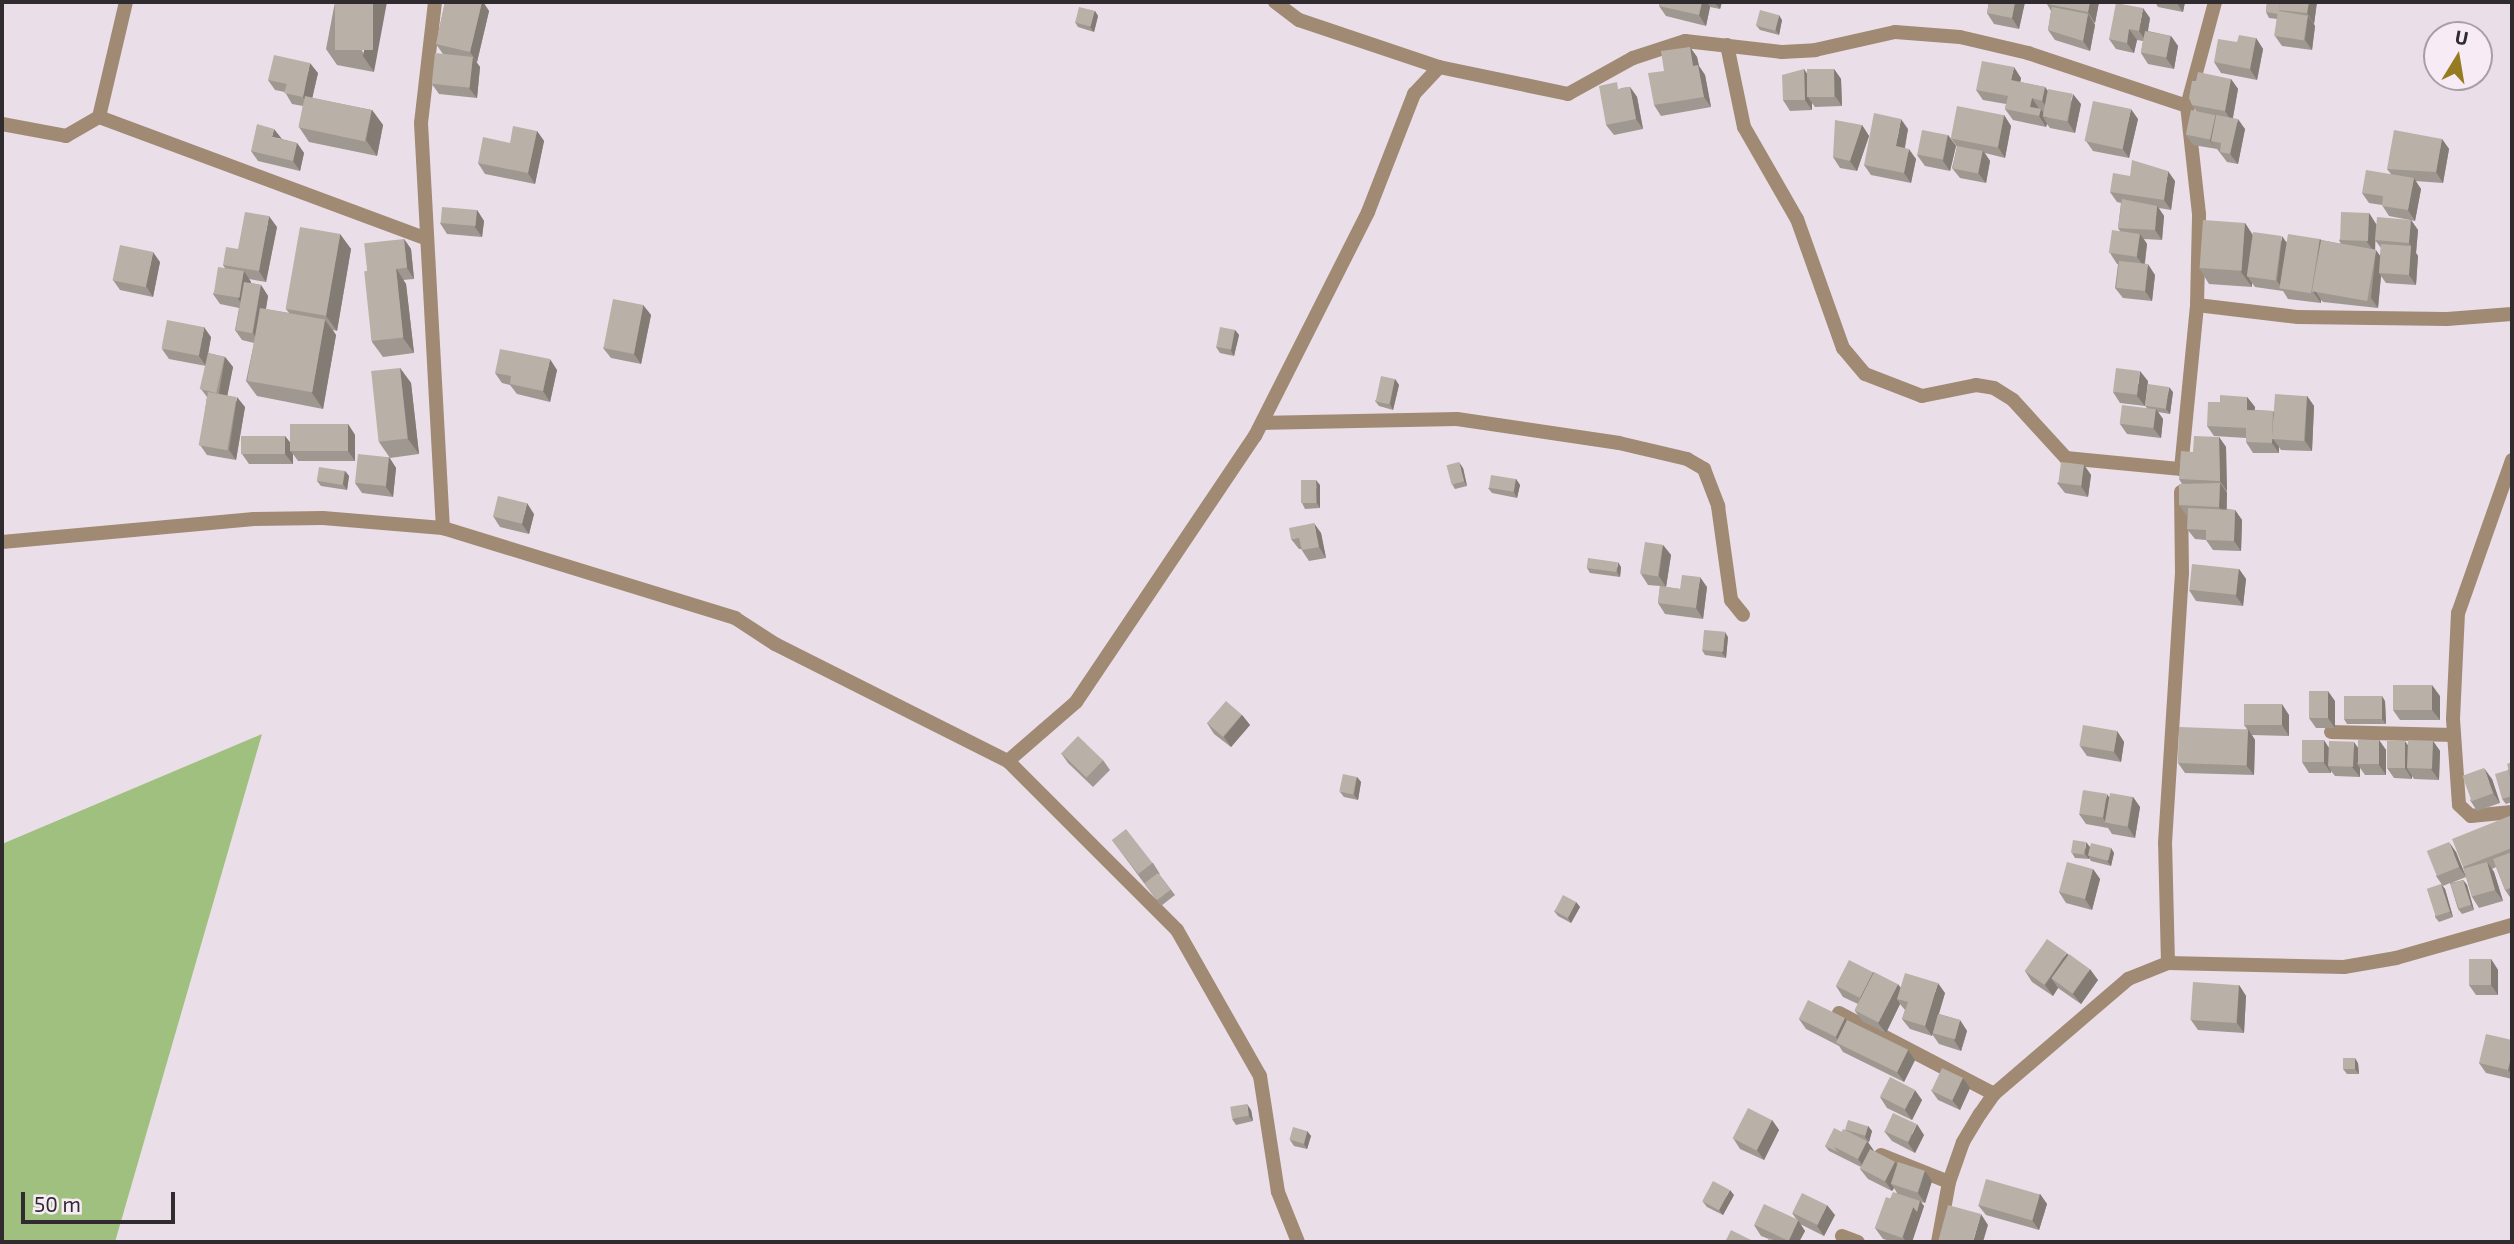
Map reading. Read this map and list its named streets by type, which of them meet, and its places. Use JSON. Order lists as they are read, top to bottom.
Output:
{
  "scale_bar": "50 m",
  "north": "top"
}
